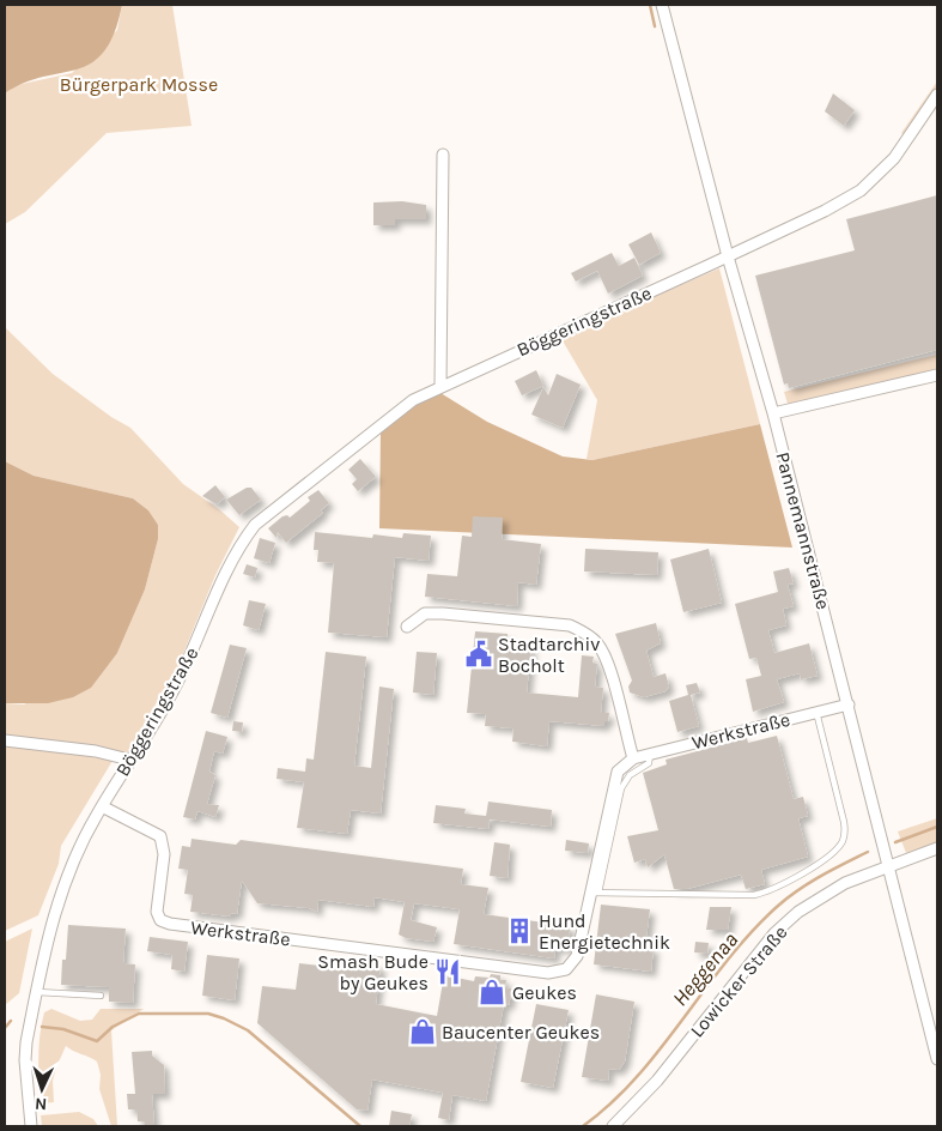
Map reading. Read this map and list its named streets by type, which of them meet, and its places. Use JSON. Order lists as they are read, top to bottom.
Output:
{
  "streets": {
    "street": [
      "Böggeringstraße",
      "Pannemannstraße",
      "Werkstraße",
      "Lowicker Straße"
    ]
  },
  "crossings": [
    ["Böggeringstraße", "Pannemannstraße"],
    ["Böggeringstraße", "Werkstraße"],
    ["Pannemannstraße", "Werkstraße"],
    ["Pannemannstraße", "Lowicker Straße"]
  ],
  "water": ["Heggenaa"],
  "parks": ["Bürgerpark Mosse"],
  "places": {
    "public building": ["Stadtarchiv Bocholt"],
    "building": ["Hund Energietechnik"],
    "restaurant": ["Smash Bude by Geukes"],
    "shop": ["Geukes", "Baucenter Geukes"]
  },
  "north": "bottom"
}
